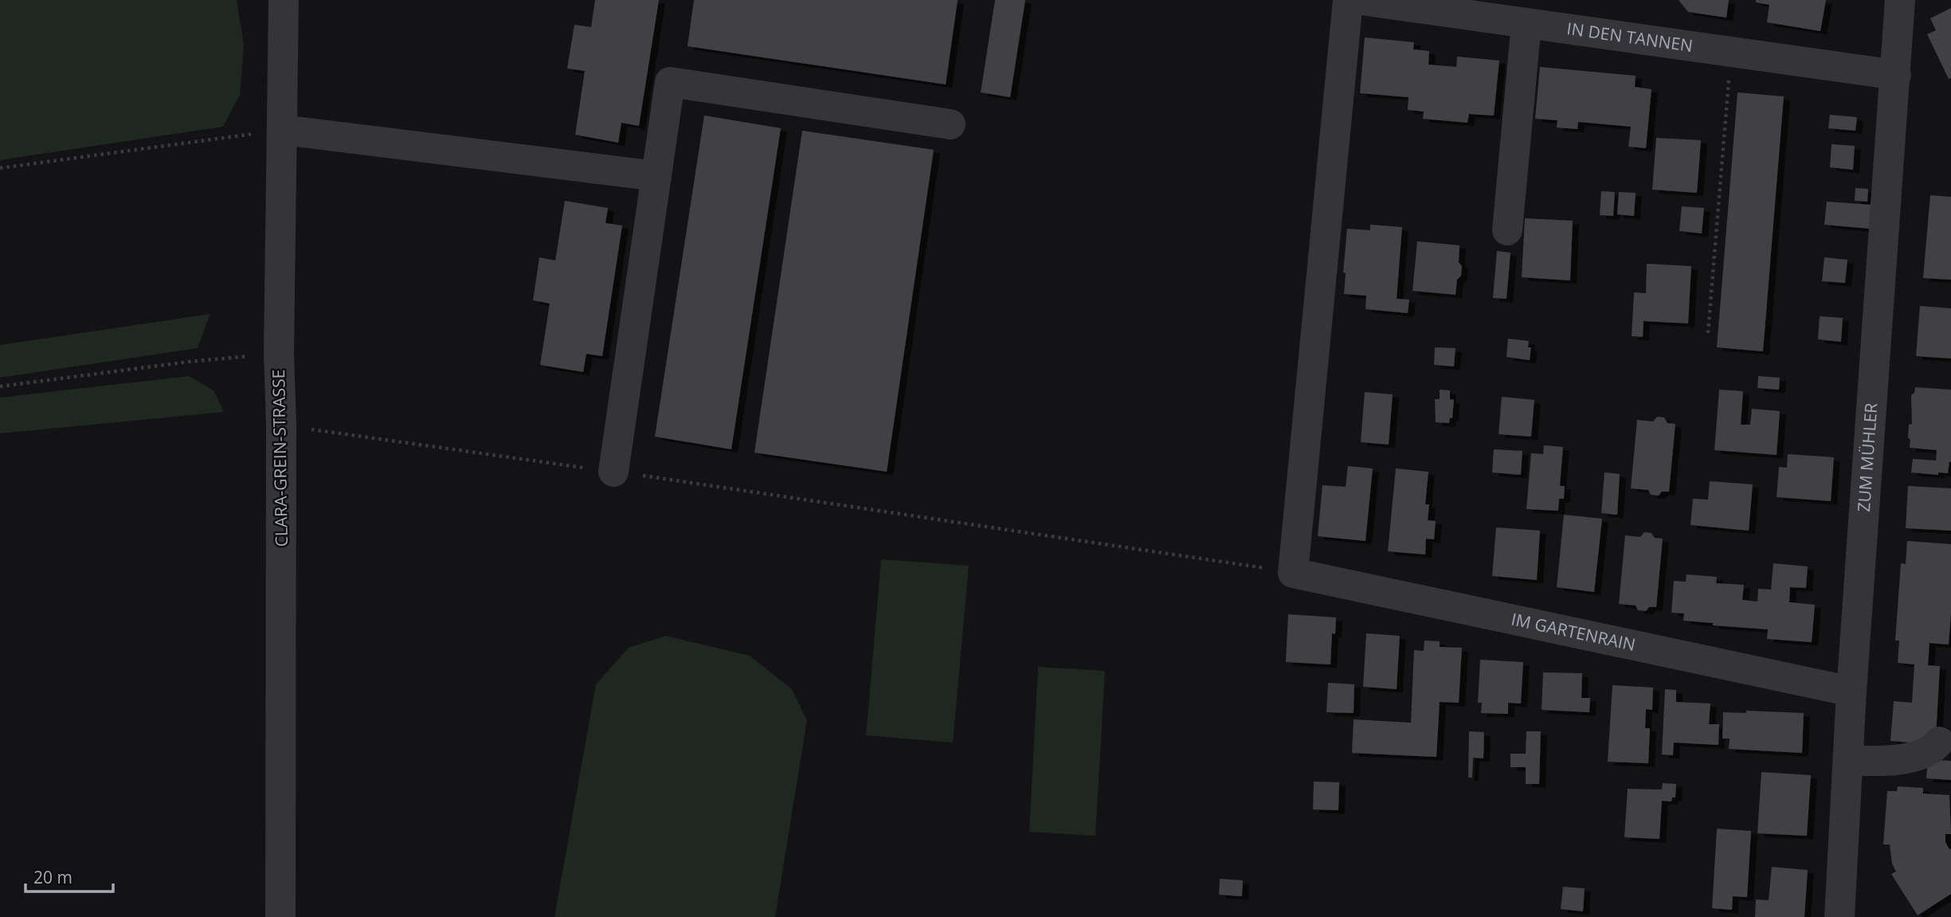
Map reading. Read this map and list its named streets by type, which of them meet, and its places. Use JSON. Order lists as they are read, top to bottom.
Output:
{
  "streets": {
    "street": [
      "IN DEN TANNEN",
      "CLARA-GREIN-STRASSE",
      "ZUM MÜHLER",
      "IM GARTENRAIN"
    ]
  },
  "crossings": [
    ["IN DEN TANNEN", "ZUM MÜHLER"],
    ["ZUM MÜHLER", "IM GARTENRAIN"]
  ],
  "scale_bar": "20 m"
}
